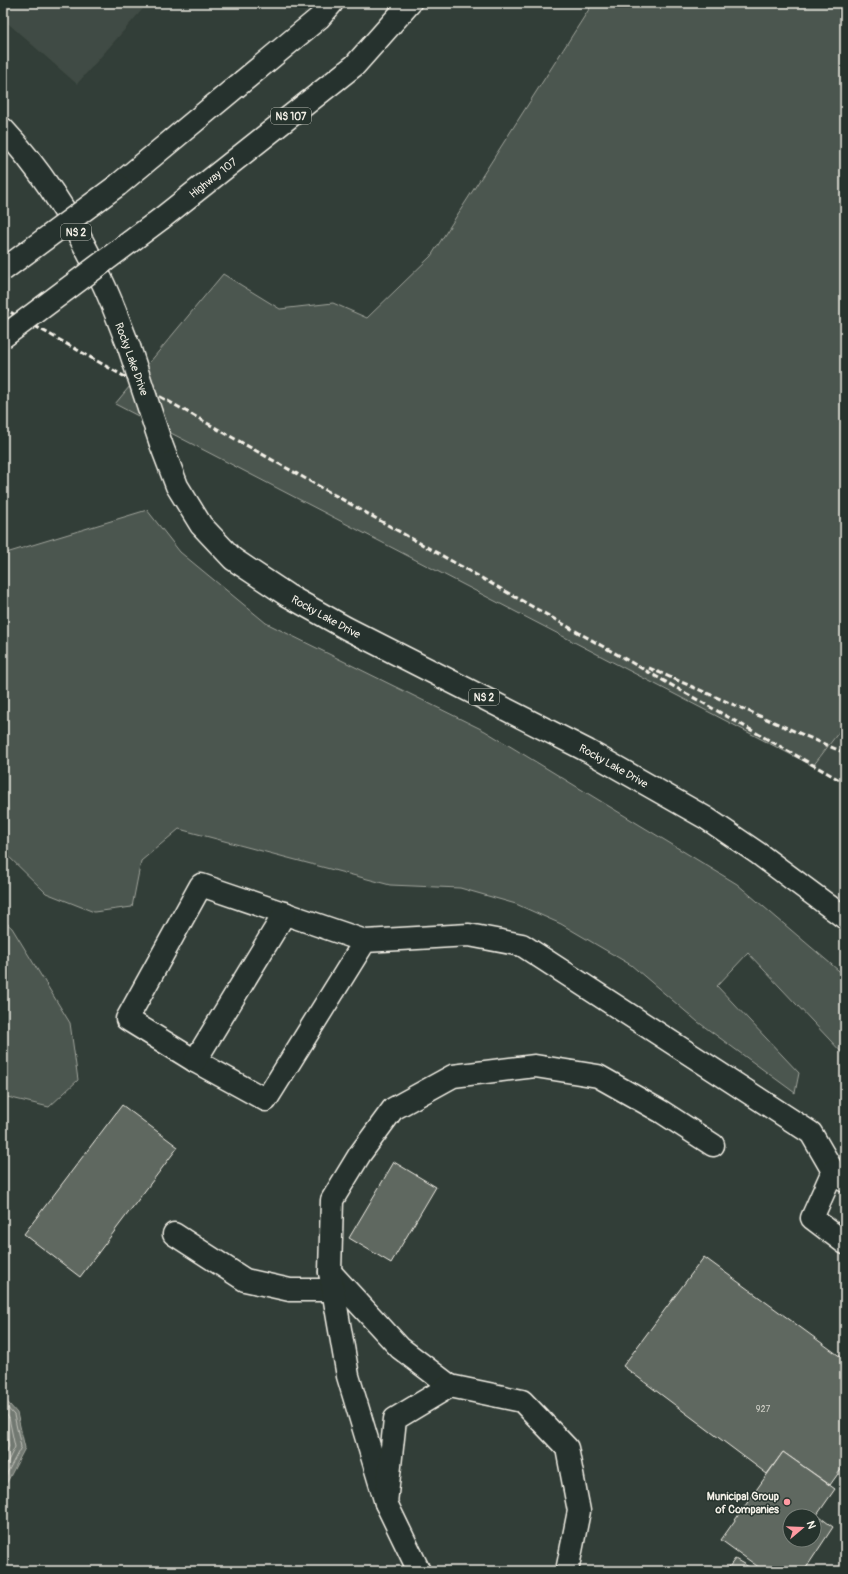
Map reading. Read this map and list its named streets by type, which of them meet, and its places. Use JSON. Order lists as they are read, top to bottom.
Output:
{
  "streets": {
    "main road": [
      "NS 107",
      "Highway 107",
      "NS 2",
      "Rocky Lake Drive"
    ]
  },
  "places": ["Municipal Group of Companies"],
  "house_numbers": ["927"],
  "north": "right"
}
